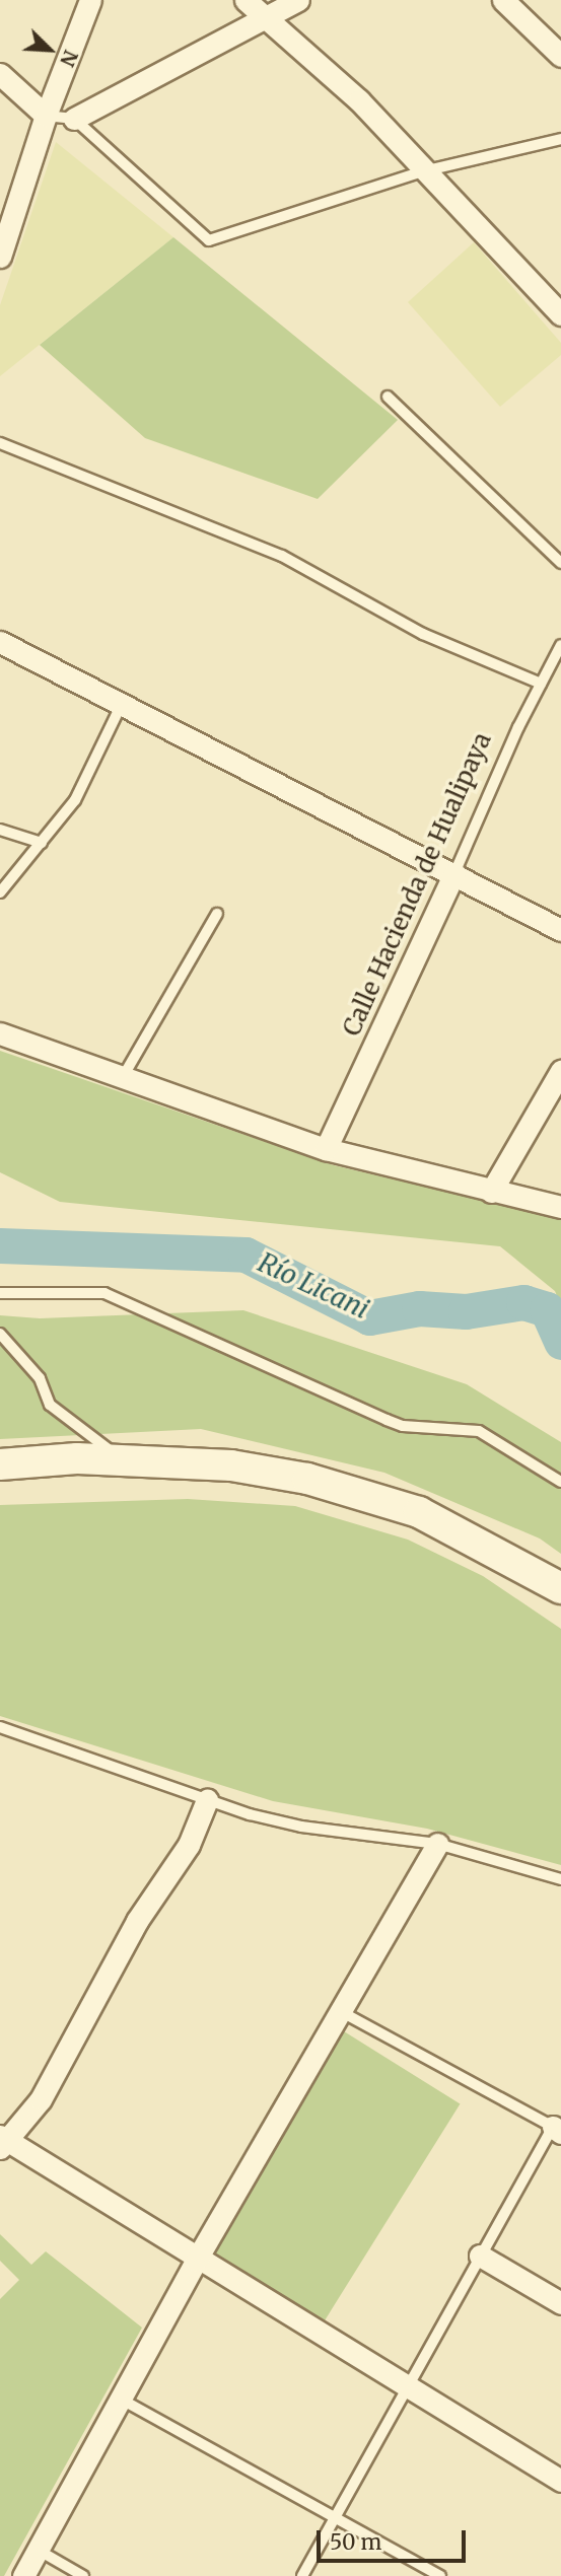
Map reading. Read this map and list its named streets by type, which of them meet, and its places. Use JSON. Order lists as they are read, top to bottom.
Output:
{
  "streets": {
    "street": ["Calle Hacienda de Hualipaya"]
  },
  "water": ["Río Licani"],
  "scale_bar": "50 m",
  "north": "bottom right"
}
